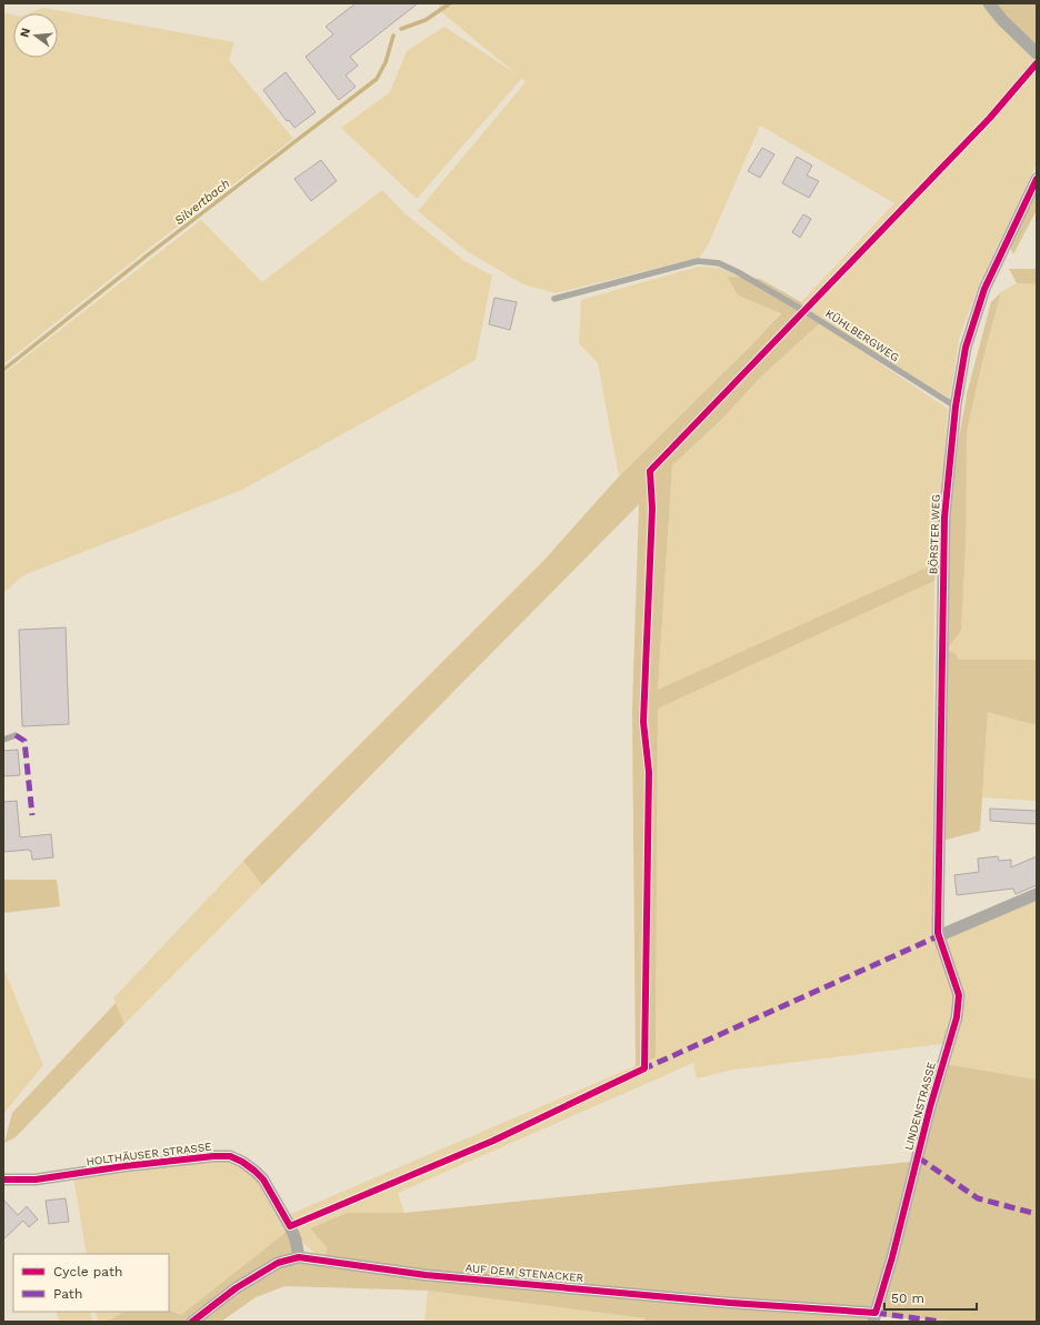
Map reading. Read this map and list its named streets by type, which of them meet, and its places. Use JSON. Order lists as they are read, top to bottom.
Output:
{
  "streets": {
    "street": [
      "BÖRSTER WEG",
      "LINDENSTRASSE",
      "HOLTHÄUSER STRASSE",
      "AUF DEM STENACKER"
    ],
    "lane": ["KÜHLBERGWEG"]
  },
  "crossings": [
    ["KÜHLBERGWEG", "BÖRSTER WEG"],
    ["BÖRSTER WEG", "LINDENSTRASSE"],
    ["LINDENSTRASSE", "AUF DEM STENACKER"],
    ["HOLTHÄUSER STRASSE", "AUF DEM STENACKER"]
  ],
  "water": ["Silvertbach"],
  "legend": ["Cycle path", "Path"],
  "scale_bar": "50 m",
  "north": "left"
}
